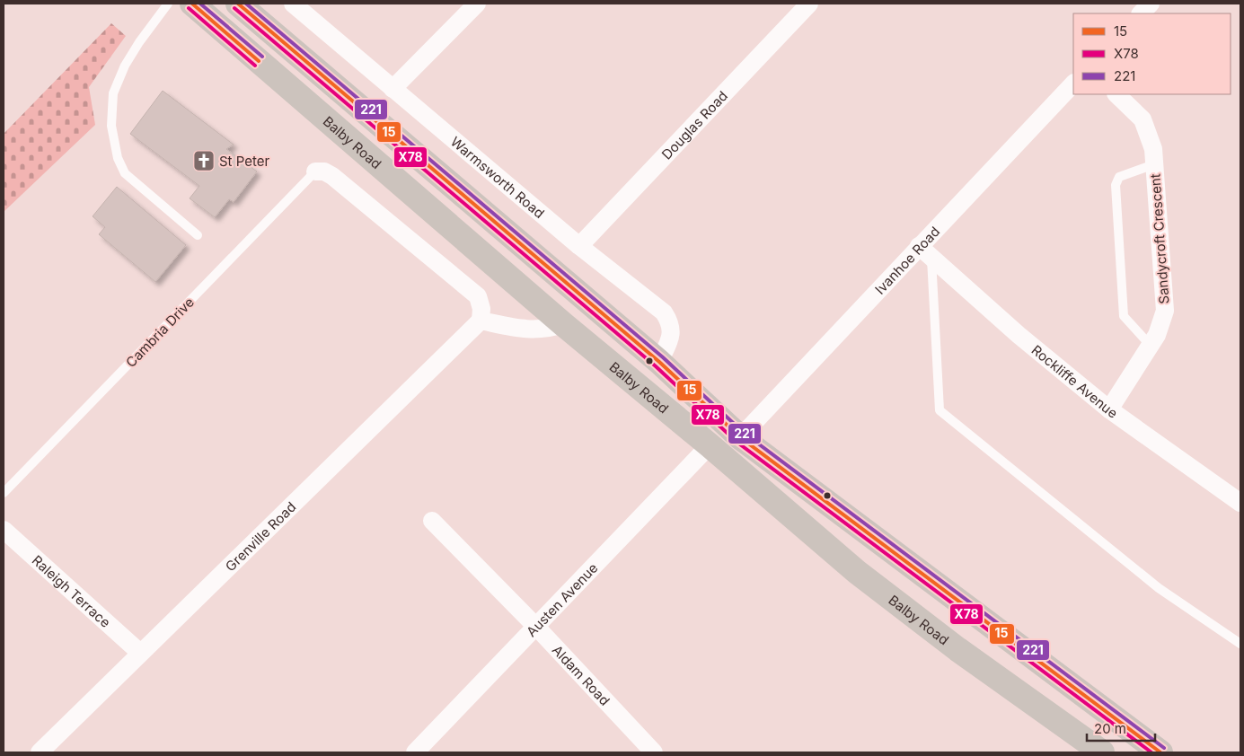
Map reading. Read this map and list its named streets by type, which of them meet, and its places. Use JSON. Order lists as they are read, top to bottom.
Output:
{
  "streets": {
    "main road": ["Balby Road"],
    "street": [
      "Douglas Road",
      "Warmsworth Road",
      "Sandycroft Crescent",
      "Ivanhoe Road",
      "Rockliffe Avenue",
      "Grenville Road",
      "Raleigh Terrace",
      "Austen Avenue",
      "Aldam Road"
    ],
    "lane": ["Cambria Drive"]
  },
  "crossings": [
    ["Douglas Road", "Warmsworth Road"],
    ["Balby Road", "Austen Avenue"],
    ["Sandycroft Crescent", "Rockliffe Avenue"],
    ["Ivanhoe Road", "Rockliffe Avenue"],
    ["Grenville Road", "Raleigh Terrace"],
    ["Austen Avenue", "Aldam Road"]
  ],
  "places": {
    "church": ["St Peter"]
  },
  "lines": ["transit line 15", "transit line 221", "transit line X78"],
  "legend": ["15", "X78", "221"],
  "scale_bar": "20 m"
}
